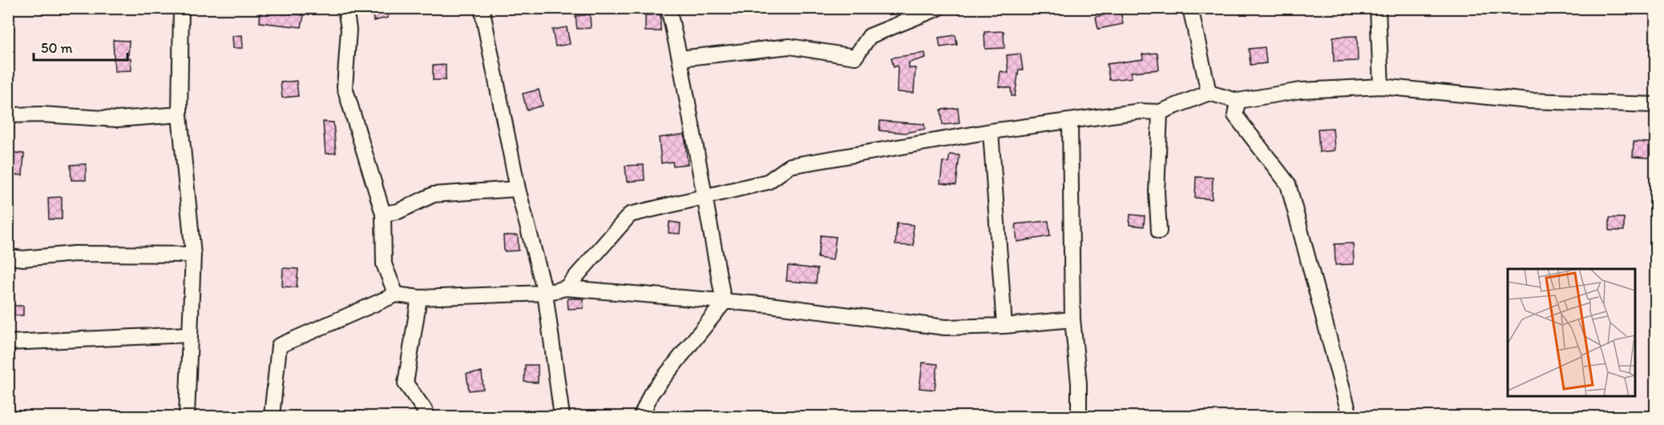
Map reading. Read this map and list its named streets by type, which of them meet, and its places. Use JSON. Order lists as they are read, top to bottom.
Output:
{
  "scale_bar": "50 m"
}
